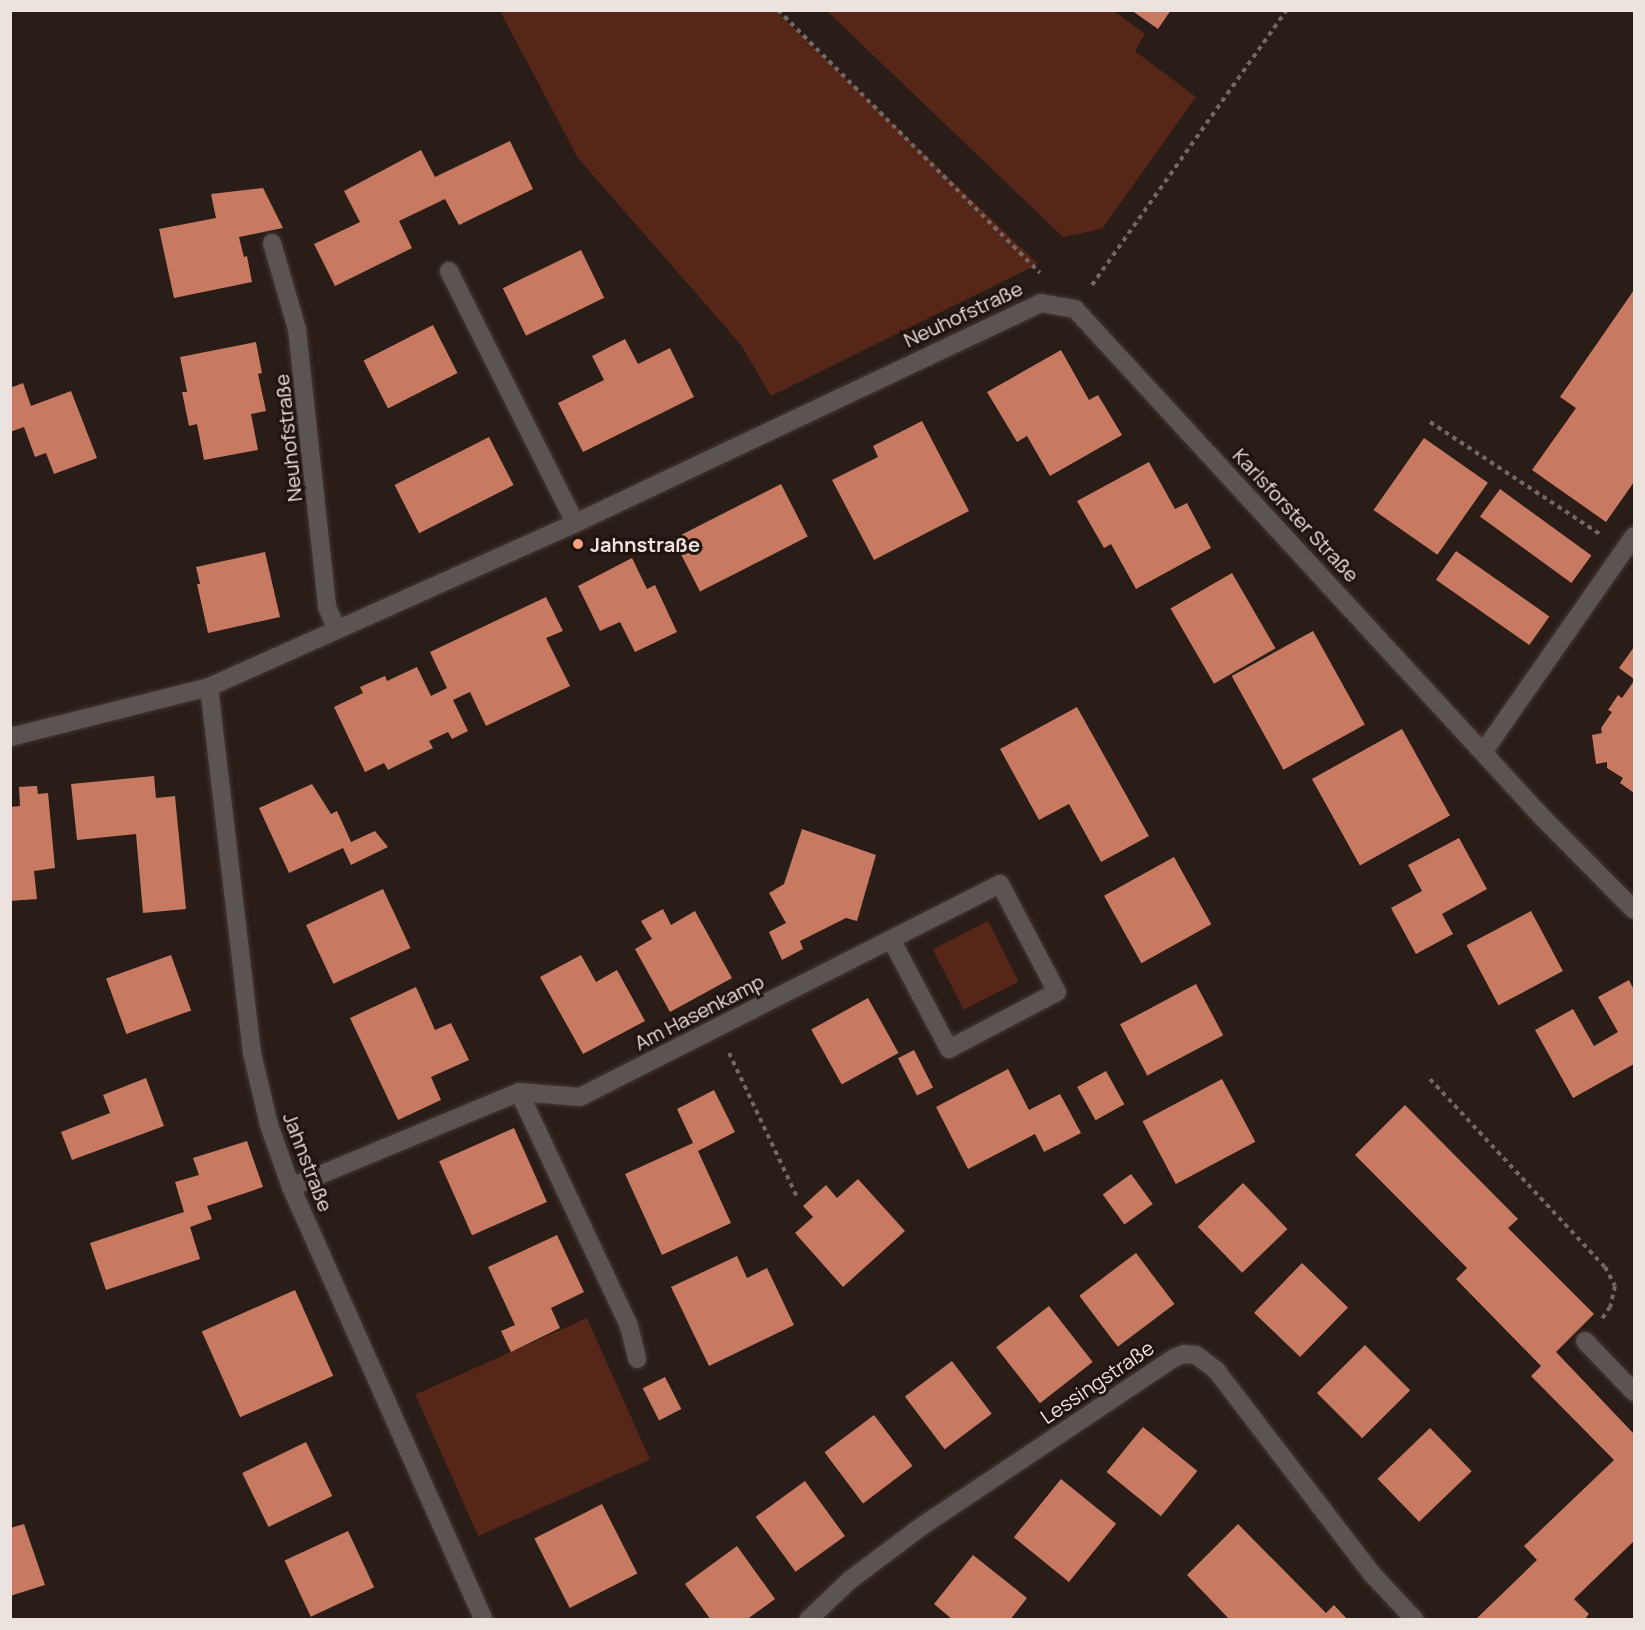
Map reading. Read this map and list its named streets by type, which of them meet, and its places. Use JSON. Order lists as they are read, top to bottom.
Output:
{
  "streets": {
    "street": [
      "Neuhofstraße",
      "Karlsforster Straße",
      "Am Hasenkamp",
      "Jahnstraße",
      "Lessingstraße"
    ]
  },
  "crossings": [
    ["Neuhofstraße", "Karlsforster Straße"],
    ["Neuhofstraße", "Jahnstraße"],
    ["Am Hasenkamp", "Jahnstraße"]
  ],
  "places": ["Jahnstraße"]
}
